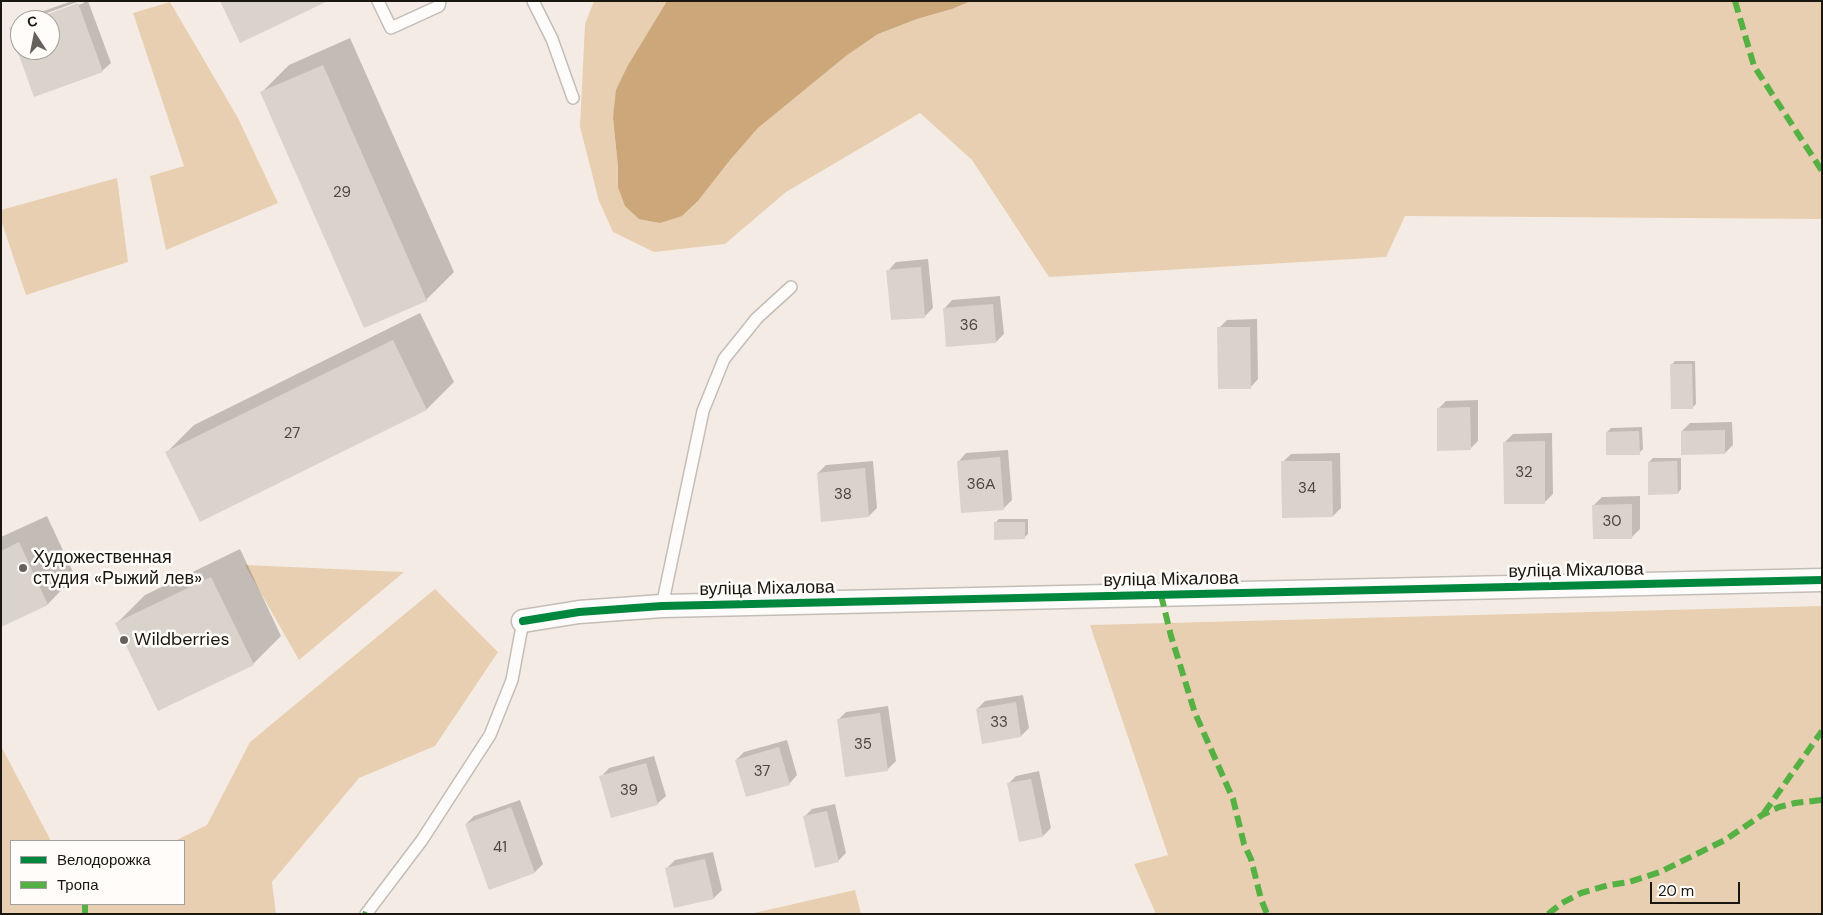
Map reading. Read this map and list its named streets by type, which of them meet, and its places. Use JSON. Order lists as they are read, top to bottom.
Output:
{
  "streets": {
    "street": ["вуліца Міхалова"]
  },
  "places": ["Художественная студия «Рыжий лев»", "Wildberries"],
  "house_numbers": [
    "29",
    "36",
    "27",
    "32",
    "36А",
    "34",
    "38",
    "30",
    "33",
    "35",
    "37",
    "39",
    "41"
  ],
  "legend": ["Велодорожка", "Тропа"],
  "scale_bar": "20 m",
  "north": "top"
}
